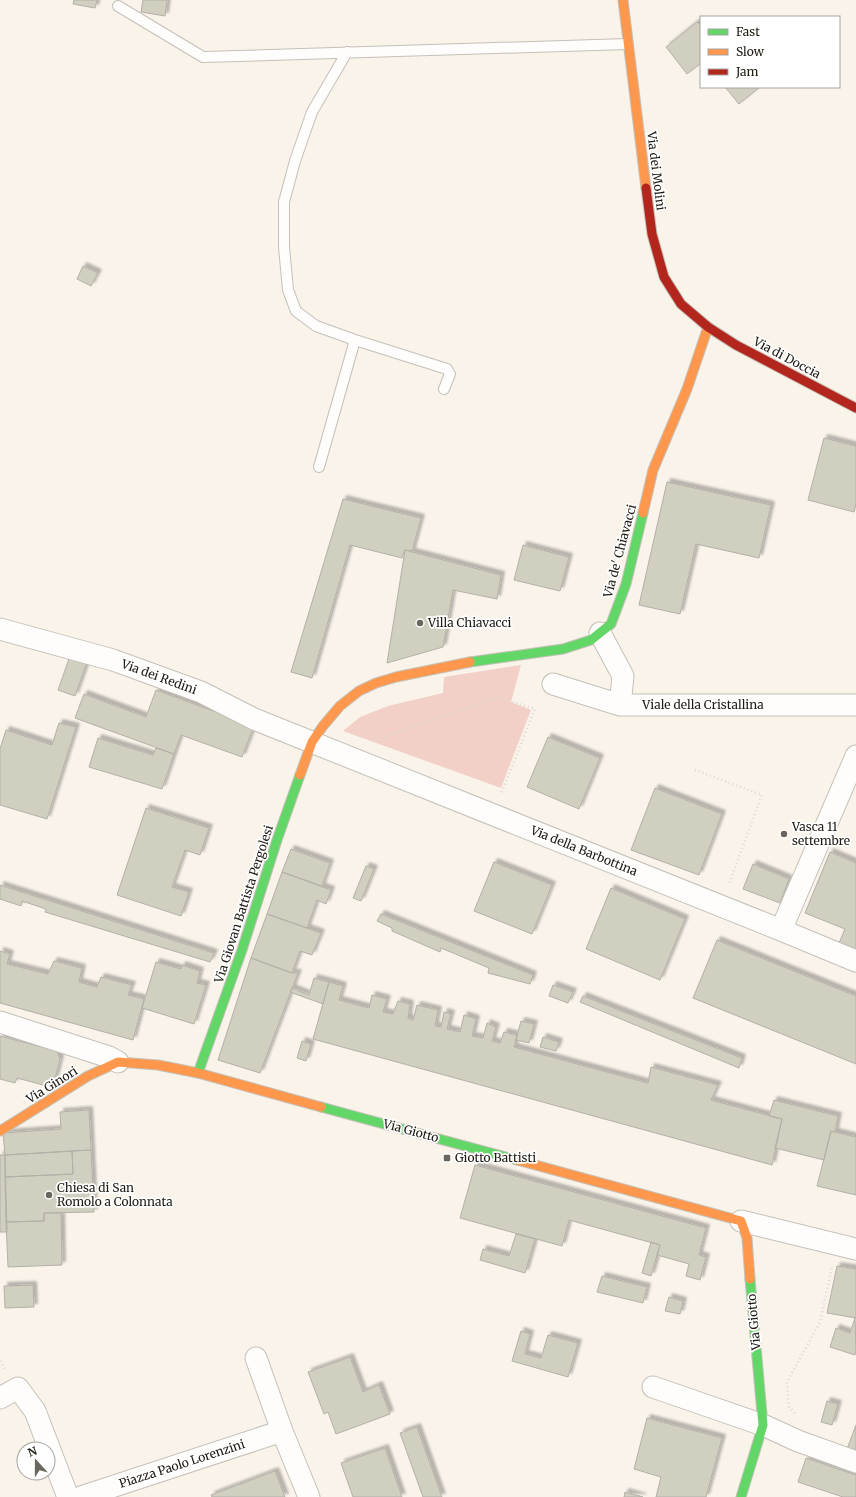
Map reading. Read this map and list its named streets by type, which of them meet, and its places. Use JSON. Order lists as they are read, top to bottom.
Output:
{
  "streets": {
    "street": [
      "Via dei Molini",
      "Via di Doccia",
      "Via de' Chiavacci",
      "Via dei Redini",
      "Viale della Cristallina",
      "Via della Barbottina",
      "Via Giovan Battista Pergolesi",
      "Via Ginori",
      "Via Giotto",
      "Piazza Paolo Lorenzini"
    ]
  },
  "crossings": [
    ["Via dei Molini", "Via di Doccia"],
    ["Via dei Molini", "Via de' Chiavacci"],
    ["Via di Doccia", "Via de' Chiavacci"],
    ["Via de' Chiavacci", "Via dei Redini"],
    ["Via de' Chiavacci", "Via della Barbottina"],
    ["Via de' Chiavacci", "Via Giovan Battista Pergolesi"],
    ["Via dei Redini", "Via della Barbottina"],
    ["Via dei Redini", "Via Giovan Battista Pergolesi"],
    ["Via della Barbottina", "Via Giovan Battista Pergolesi"],
    ["Via Giovan Battista Pergolesi", "Via Giotto"],
    ["Via Ginori", "Via Giotto"]
  ],
  "places": {
    "other": ["Villa Chiavacci", "Vasca 11 settembre", "Chiesa di San Romolo a Colonnata"],
    "transit": ["Giotto Battisti"]
  },
  "legend": ["Fast", "Slow", "Jam"],
  "north": "top"
}
